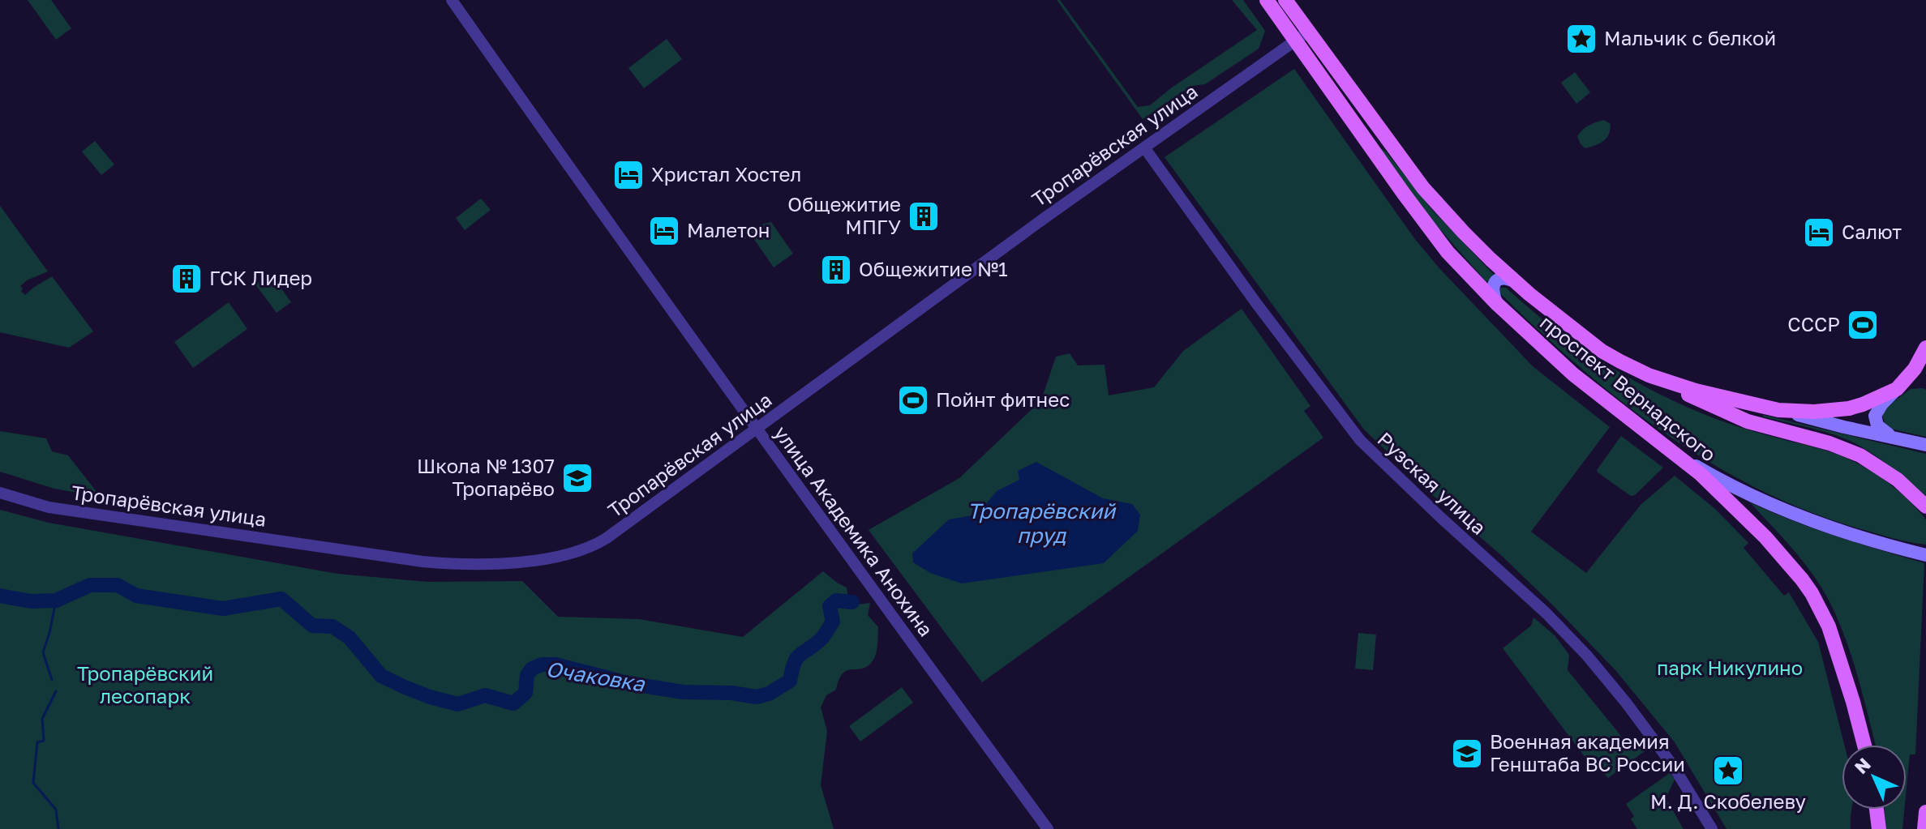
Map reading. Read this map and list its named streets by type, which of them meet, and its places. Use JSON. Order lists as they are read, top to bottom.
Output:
{
  "streets": {
    "main road": ["проспект Вернадского"],
    "street": ["Тропарёвская улица", "Рузская улица", "улица Академика Анохина"]
  },
  "crossings": [
    ["Тропарёвская улица", "проспект Вернадского"],
    ["Тропарёвская улица", "Рузская улица"],
    ["Тропарёвская улица", "улица Академика Анохина"]
  ],
  "water": ["Тропарёвский пруд", "Очаковка"],
  "parks": ["парк Никулино", "Тропарёвский лесопарк"],
  "places": {
    "place": ["Мальчик с белкой", "М. Д. Скобелеву"],
    "hotel": ["Христал Хостел", "Малетон", "Салют"],
    "building": ["Общежитие МПГУ", "Общежитие №1", "ГСК Лидер"],
    "sports": ["СССР", "Пойнт фитнес"],
    "school or university": ["Школа № 1307 Тропарёво", "Военная академия Генштаба ВС России"]
  },
  "north": "top left"
}
